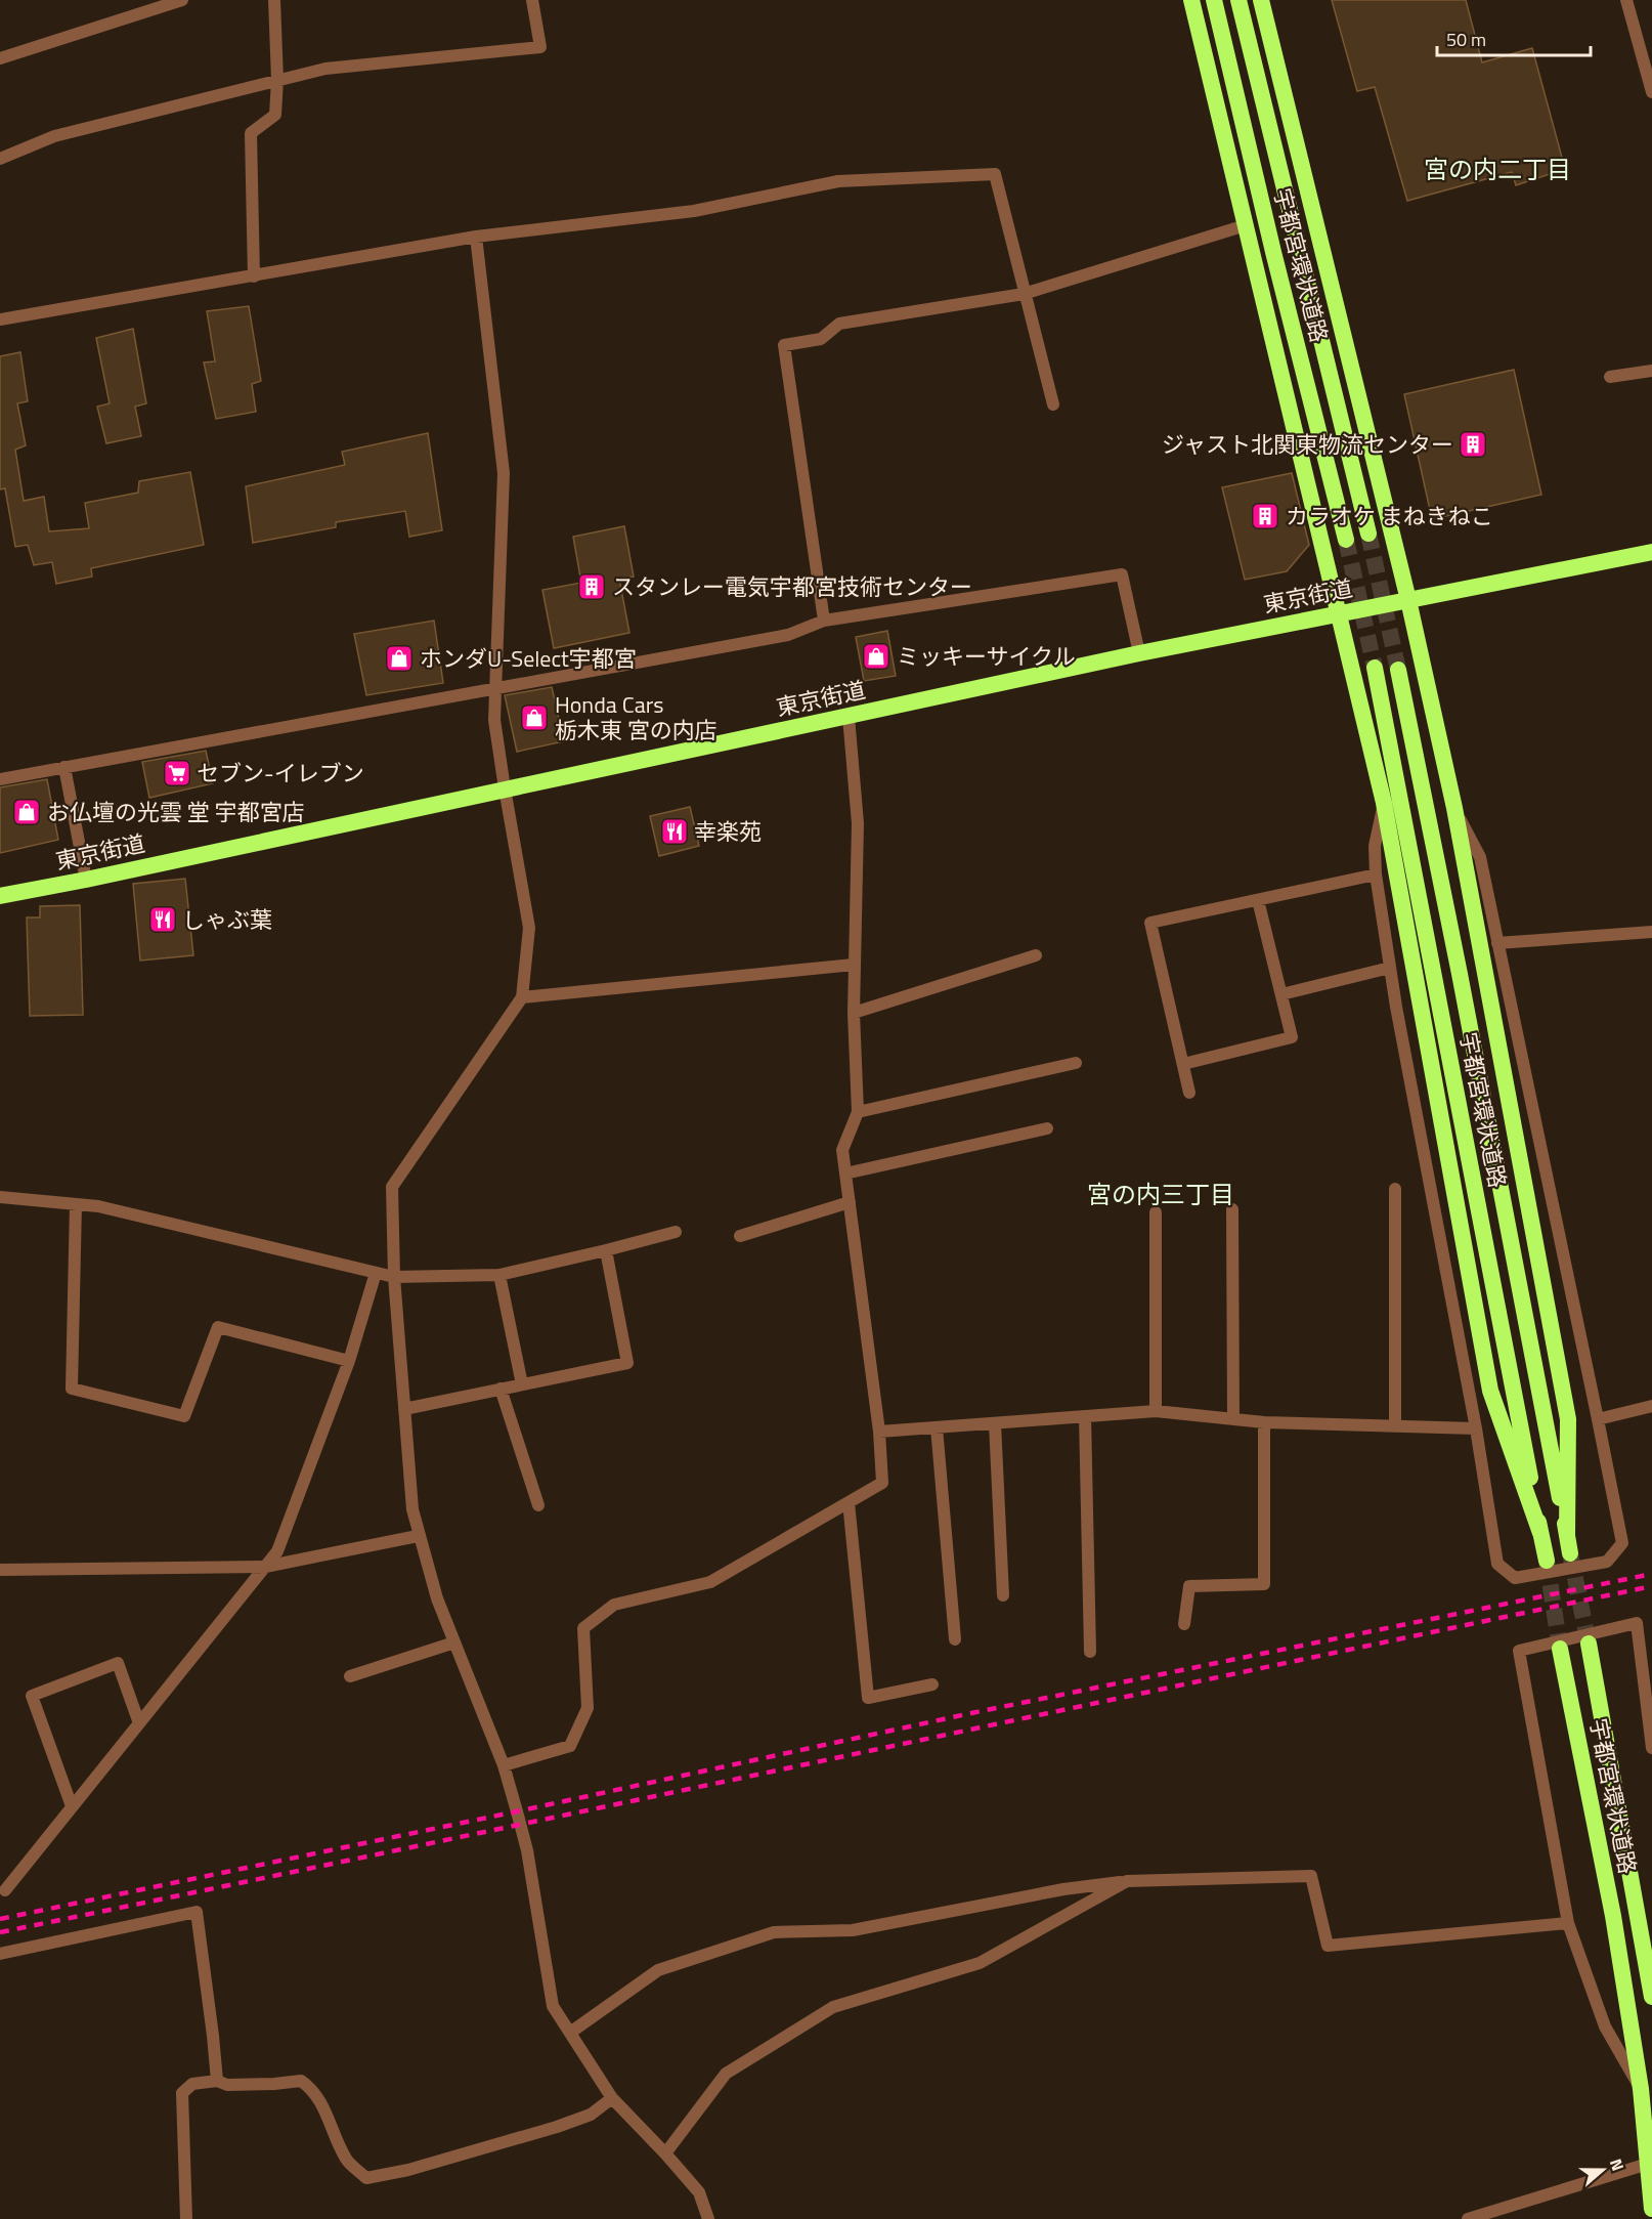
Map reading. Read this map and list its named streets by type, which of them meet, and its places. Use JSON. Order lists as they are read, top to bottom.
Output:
{
  "streets": {
    "highway": ["宇都宮環状道路", "東京街道"]
  },
  "districts": ["宮の内二丁目", "宮の内三丁目"],
  "places": {
    "building": ["ジャスト北関東物流センター", "カラオケ まねきねこ", "スタンレー電気宇都宮技術センター"],
    "shop": [
      "ミッキーサイクル",
      "ホンダU-Select宇都宮",
      "Honda Cars 栃木東 宮の内店",
      "お仏壇の光雲 堂 宇都宮店"
    ],
    "supermarket": ["セブン-イレブン"],
    "restaurant": ["幸楽苑", "しゃぶ葉"]
  },
  "scale_bar": "50 m",
  "north": "right"
}
